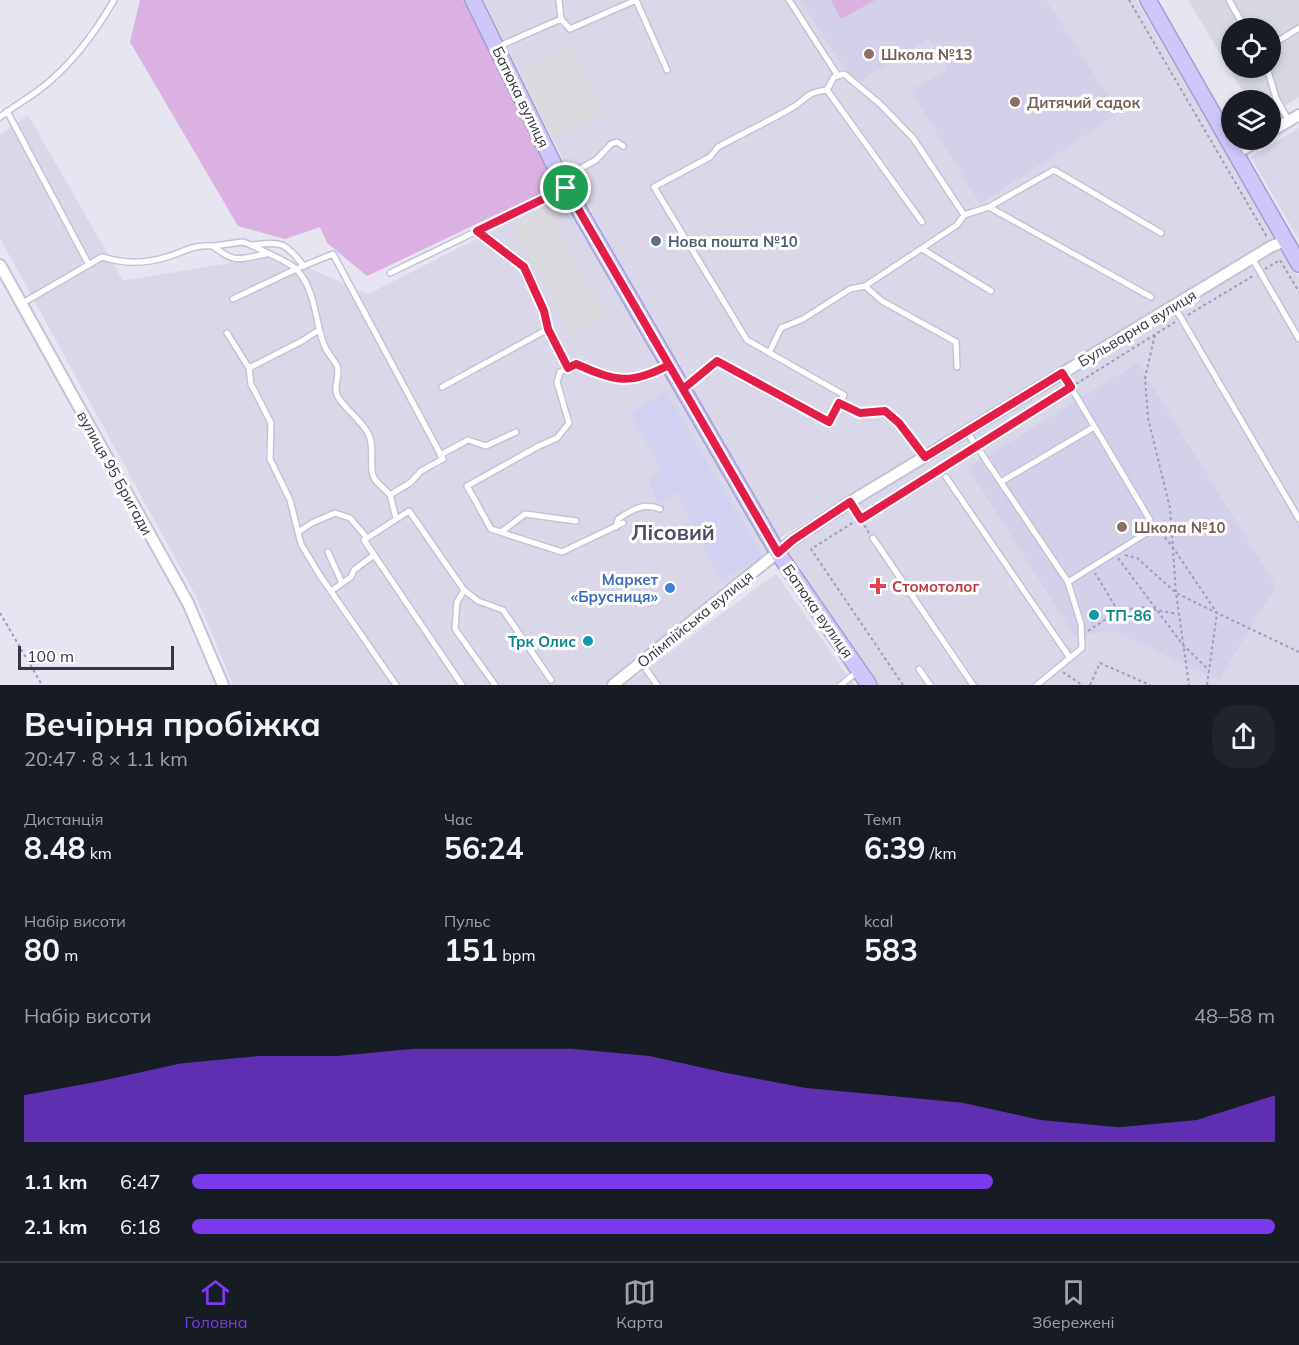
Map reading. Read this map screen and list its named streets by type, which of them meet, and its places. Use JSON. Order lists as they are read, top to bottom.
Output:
{
  "streets": {
    "street": [
      "Батюка вулиця",
      "Бульварна вулиця",
      "вулиця 95 Бригади",
      "Олімпійська вулиця"
    ]
  },
  "crossings": [
    ["Батюка вулиця", "Бульварна вулиця"],
    ["Батюка вулиця", "Олімпійська вулиця"],
    ["Бульварна вулиця", "Олімпійська вулиця"]
  ],
  "districts": ["Лісовий"],
  "places": {
    "other": [
      "Школа №13",
      "Дитячий садок",
      "Нова пошта №10",
      "Школа №10",
      "Маркет «Брусниця»",
      "ТП-86",
      "Трк Олис"
    ],
    "health": ["Стомотолог"]
  },
  "scale_bar": "100 m",
  "page": {
    "scale": "100 m",
    "heading": ["Вечірня пробіжка", "20:47 · 8 × 1.1 km"],
    "stats": [
      ["Дистанція", "8.48 km"],
      ["Час", "56:24"],
      ["Темп", "6:39 /km"],
      ["Набір висоти", "80 m"],
      ["Пульс", "151 bpm"],
      ["kcal", "583"]
    ],
    "chart": ["Набір висоти", "48–58 m"],
    "list": [
      {
        "name": "1.1 km",
        "note": "6:47"
      },
      {
        "name": "2.1 km",
        "note": "6:18"
      }
    ],
    "tabs": ["Головна", "Карта", "Збережені"]
  }
}
